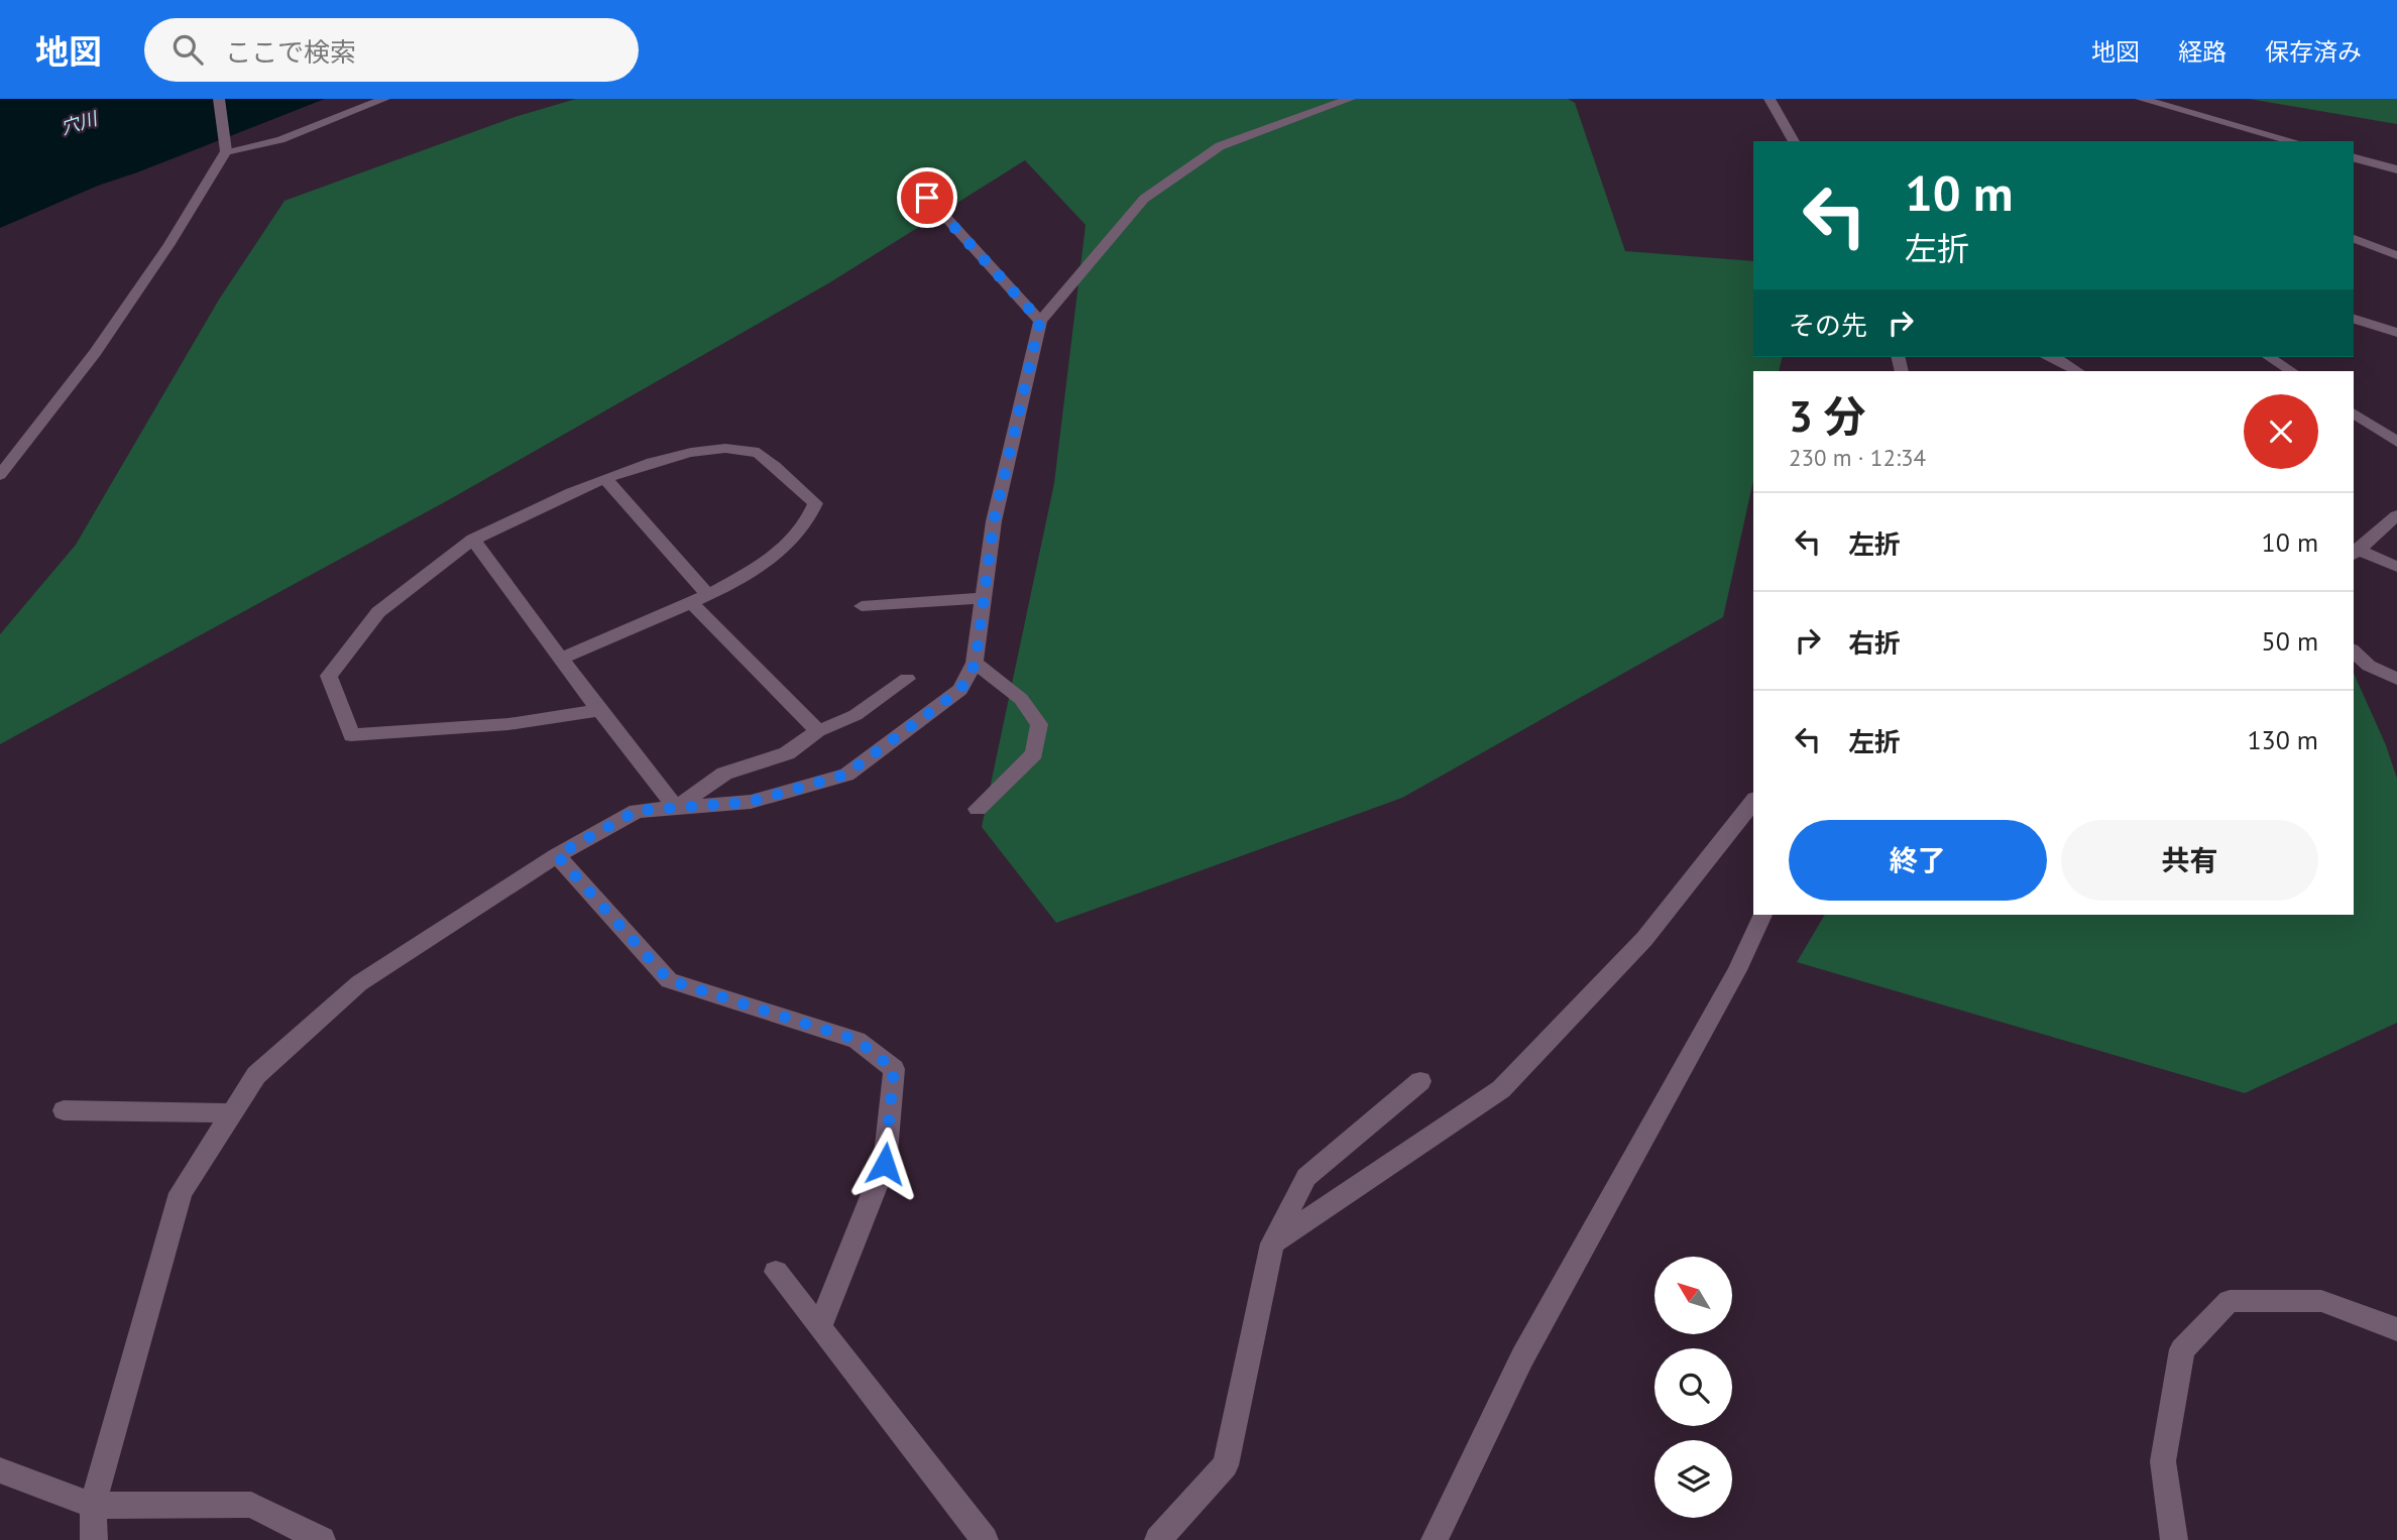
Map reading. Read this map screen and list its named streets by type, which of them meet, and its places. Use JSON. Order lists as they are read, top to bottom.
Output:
{
  "water": ["穴川"],
  "north": "top left",
  "page": {
    "header": "地図",
    "search": "ここで検索",
    "nav": ["地図", "経路", "保存済み"],
    "turn": ["10 m", "左折"],
    "then": "その先",
    "heading": ["3 分", "230 m · 12:34"],
    "list": [
      {
        "name": "左折",
        "value": "10 m"
      },
      {
        "name": "右折",
        "value": "50 m"
      },
      {
        "name": "左折",
        "value": "130 m"
      }
    ],
    "buttons": ["終了", "共有"]
  }
}
